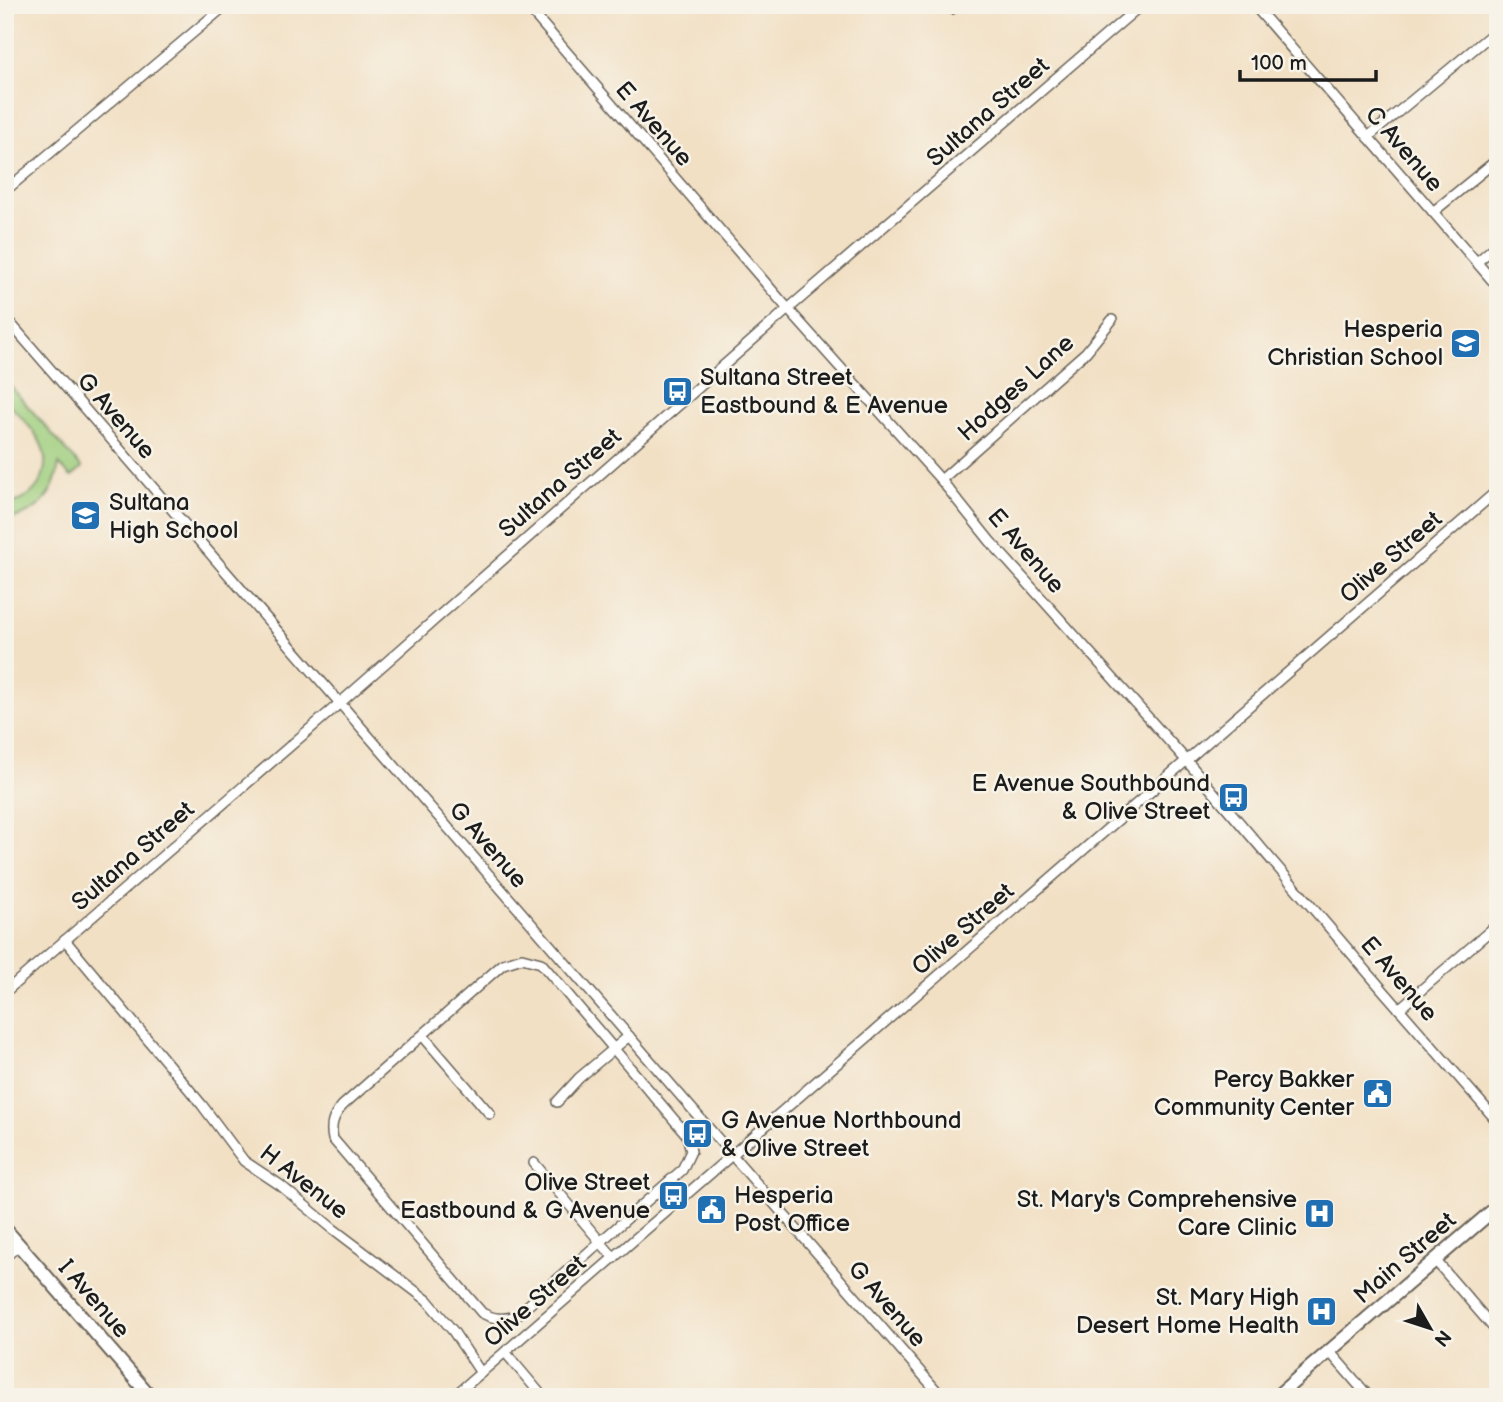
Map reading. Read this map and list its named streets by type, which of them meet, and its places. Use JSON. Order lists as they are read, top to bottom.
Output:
{
  "streets": {
    "main road": ["Main Street", "I Avenue"],
    "street": [
      "Sultana Street",
      "E Avenue",
      "C Avenue",
      "Hodges Lane",
      "G Avenue",
      "Olive Street",
      "H Avenue"
    ]
  },
  "crossings": [
    ["Sultana Street", "E Avenue"],
    ["Sultana Street", "G Avenue"],
    ["Sultana Street", "H Avenue"],
    ["E Avenue", "Hodges Lane"],
    ["E Avenue", "Olive Street"],
    ["G Avenue", "Olive Street"],
    ["Olive Street", "H Avenue"]
  ],
  "places": {
    "school or university": ["Hesperia Christian School", "Sultana High School"],
    "bus stop": [
      "Sultana Street Eastbound & E Avenue",
      "E Avenue Southbound & Olive Street",
      "G Avenue Northbound & Olive Street",
      "Olive Street Eastbound & G Avenue"
    ],
    "public building": ["Percy Bakker Community Center", "Hesperia Post Office"],
    "hospital": ["St. Mary's Comprehensive Care Clinic", "St. Mary High Desert Home Health"]
  },
  "scale_bar": "100 m",
  "north": "bottom right"
}
